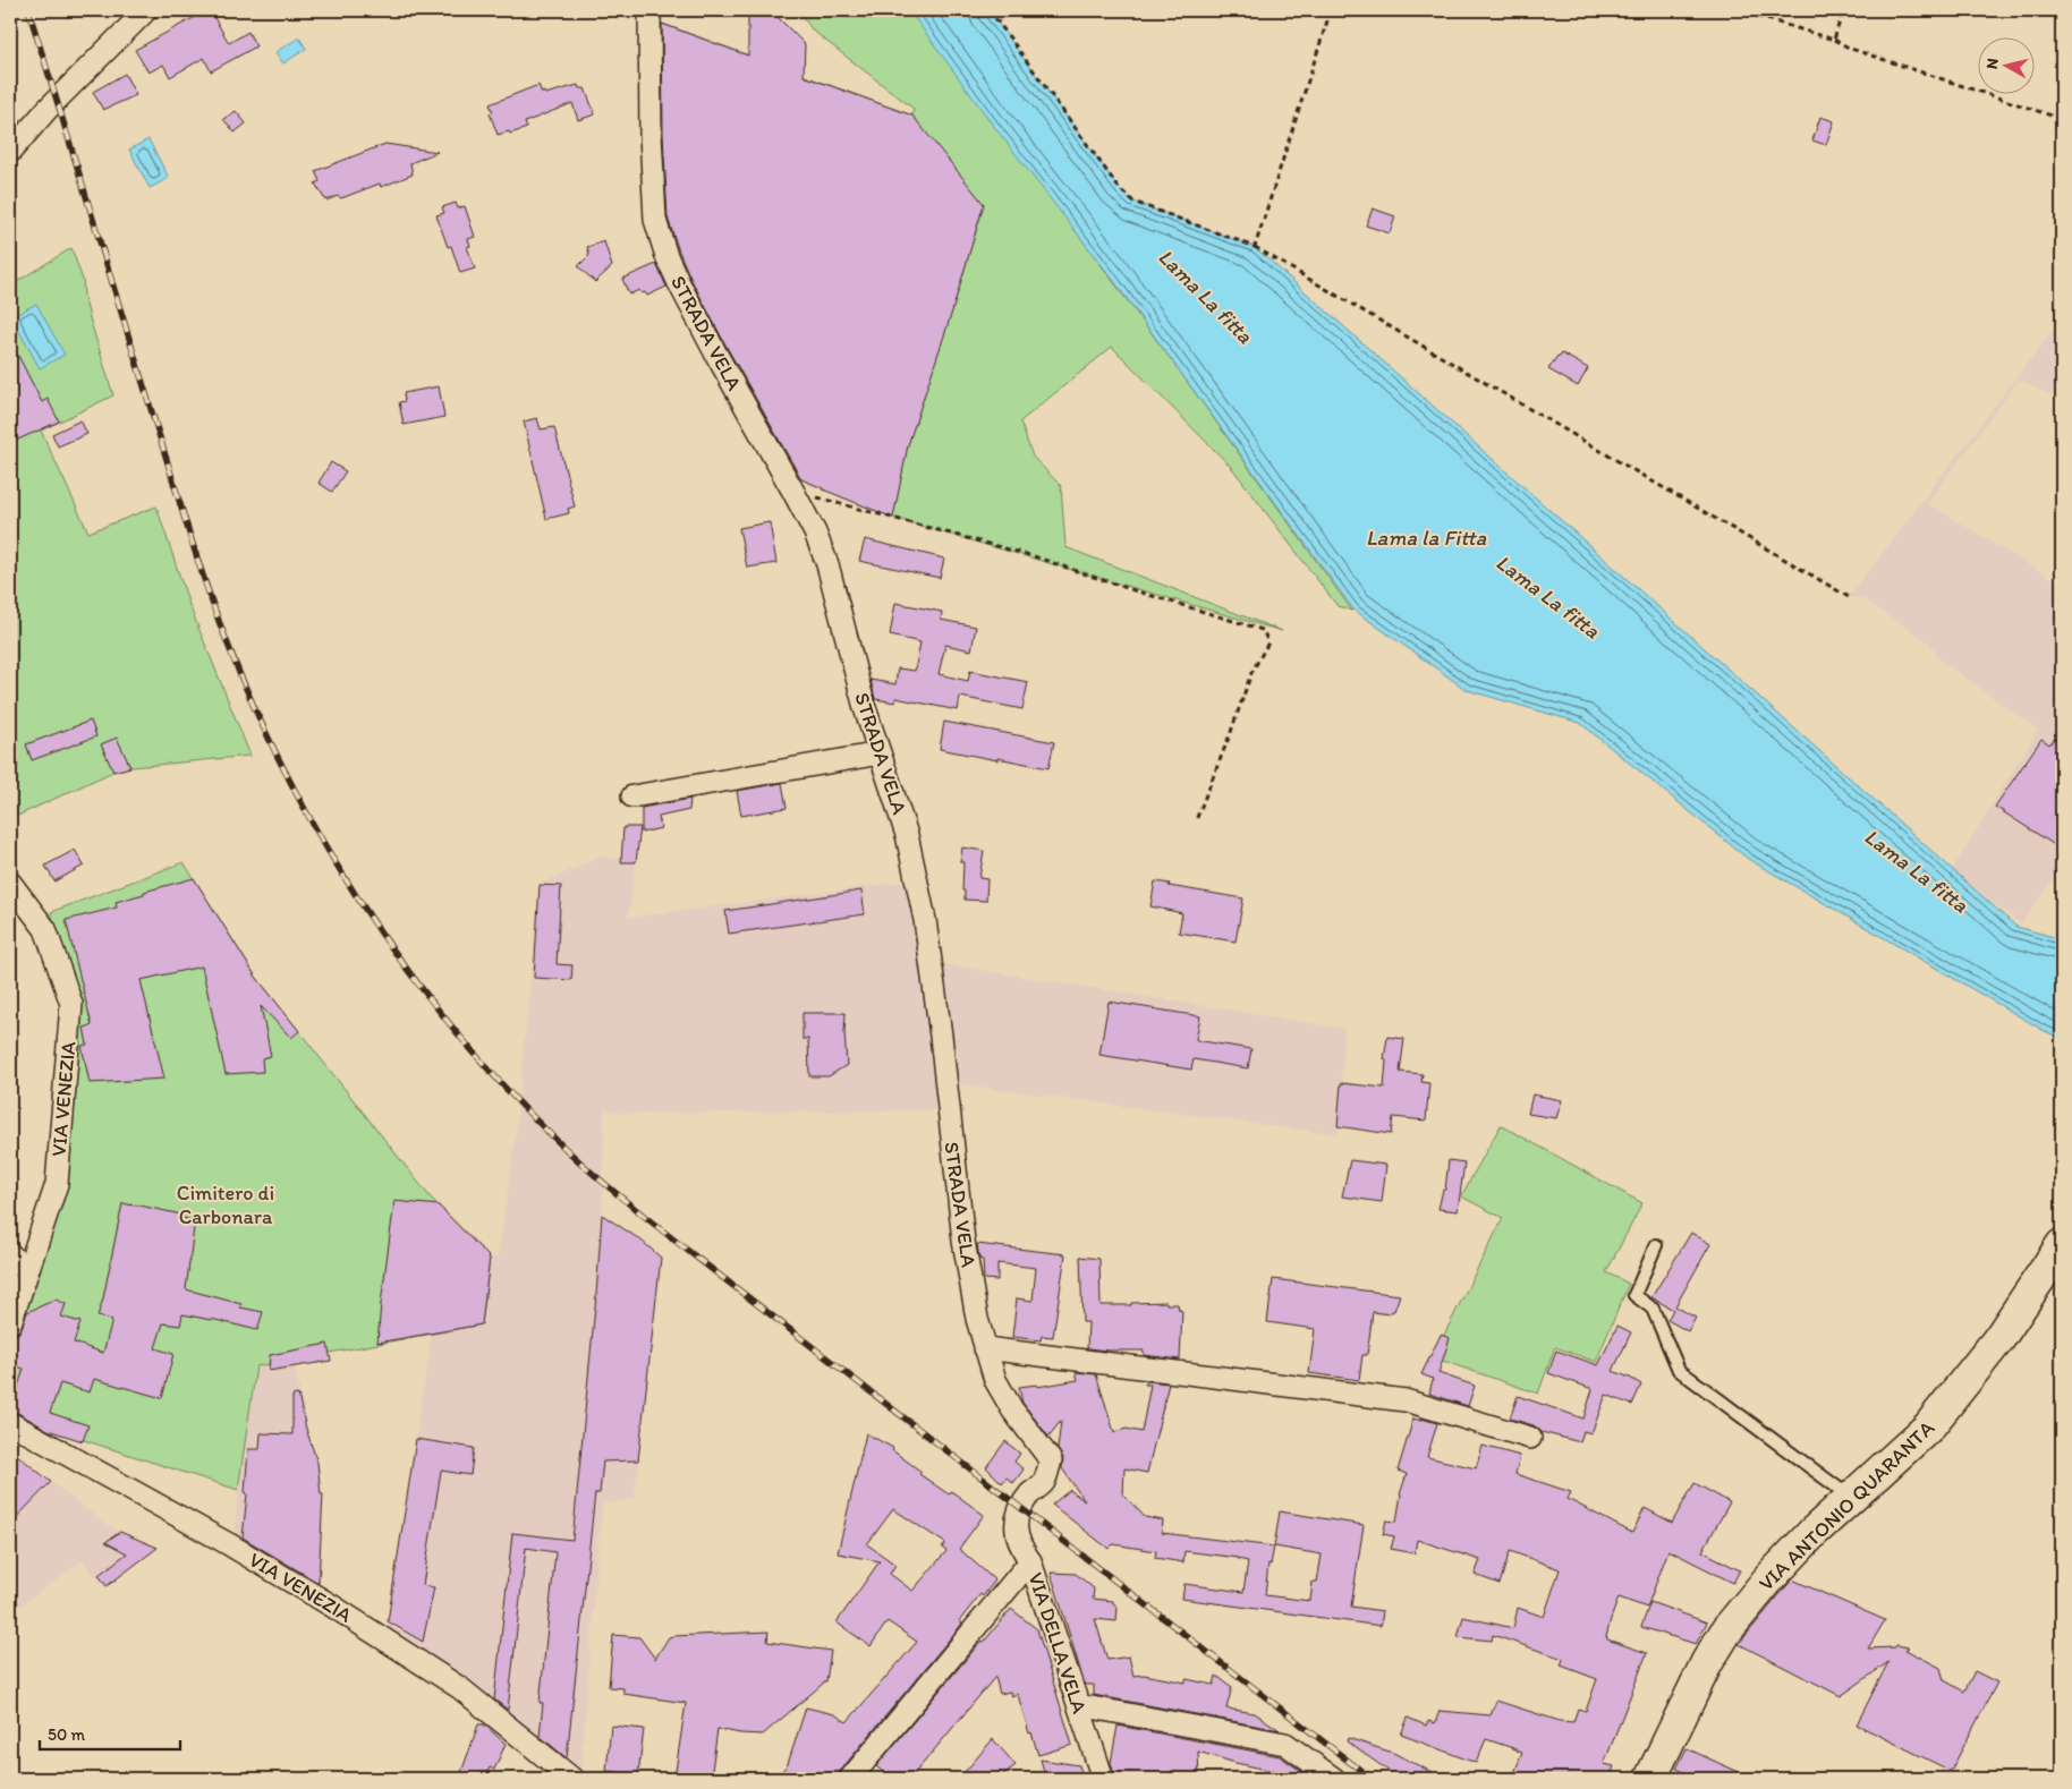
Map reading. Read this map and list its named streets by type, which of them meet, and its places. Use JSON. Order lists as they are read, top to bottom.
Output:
{
  "streets": {
    "street": [
      "STRADA VELA",
      "VIA VENEZIA",
      "VIA ANTONIO QUARANTA",
      "VIA DELLA VELA"
    ]
  },
  "crossings": [
    ["STRADA VELA", "VIA DELLA VELA"]
  ],
  "water": ["Lama La fitta", "Lama la Fitta"],
  "parks": ["Cimitero di Carbonara"],
  "scale_bar": "50 m",
  "north": "left"
}
